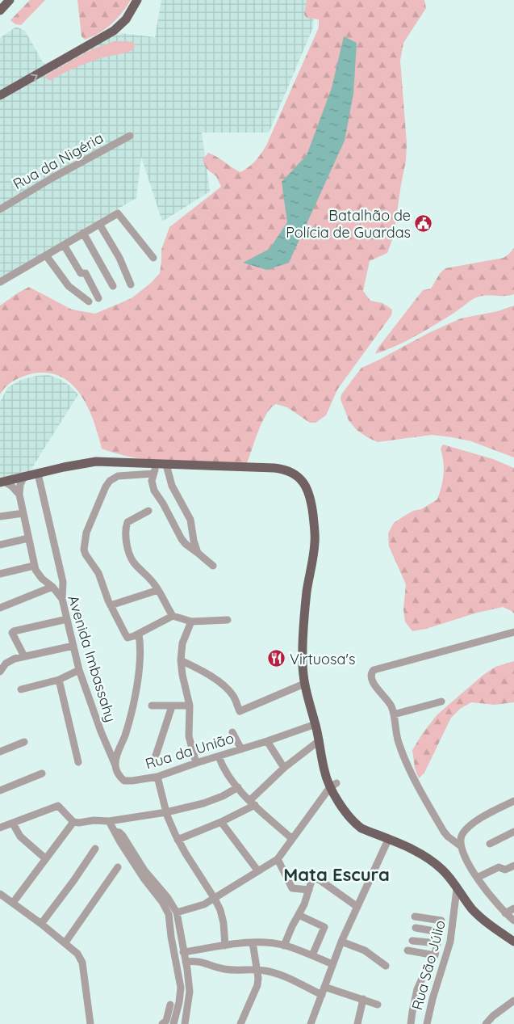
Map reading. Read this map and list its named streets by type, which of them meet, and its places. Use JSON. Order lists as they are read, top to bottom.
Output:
{
  "streets": {
    "street": [
      "Rua da Nigéria",
      "Avenida Imbassahy",
      "Rua da União",
      "Rua São Júlio"
    ]
  },
  "crossings": [
    ["Avenida Imbassahy", "Rua da União"]
  ],
  "districts": ["Mata Escura"],
  "places": {
    "public building": ["Batalhão de Polícia de Guardas"],
    "restaurant": ["Virtuosa's"]
  }
}
